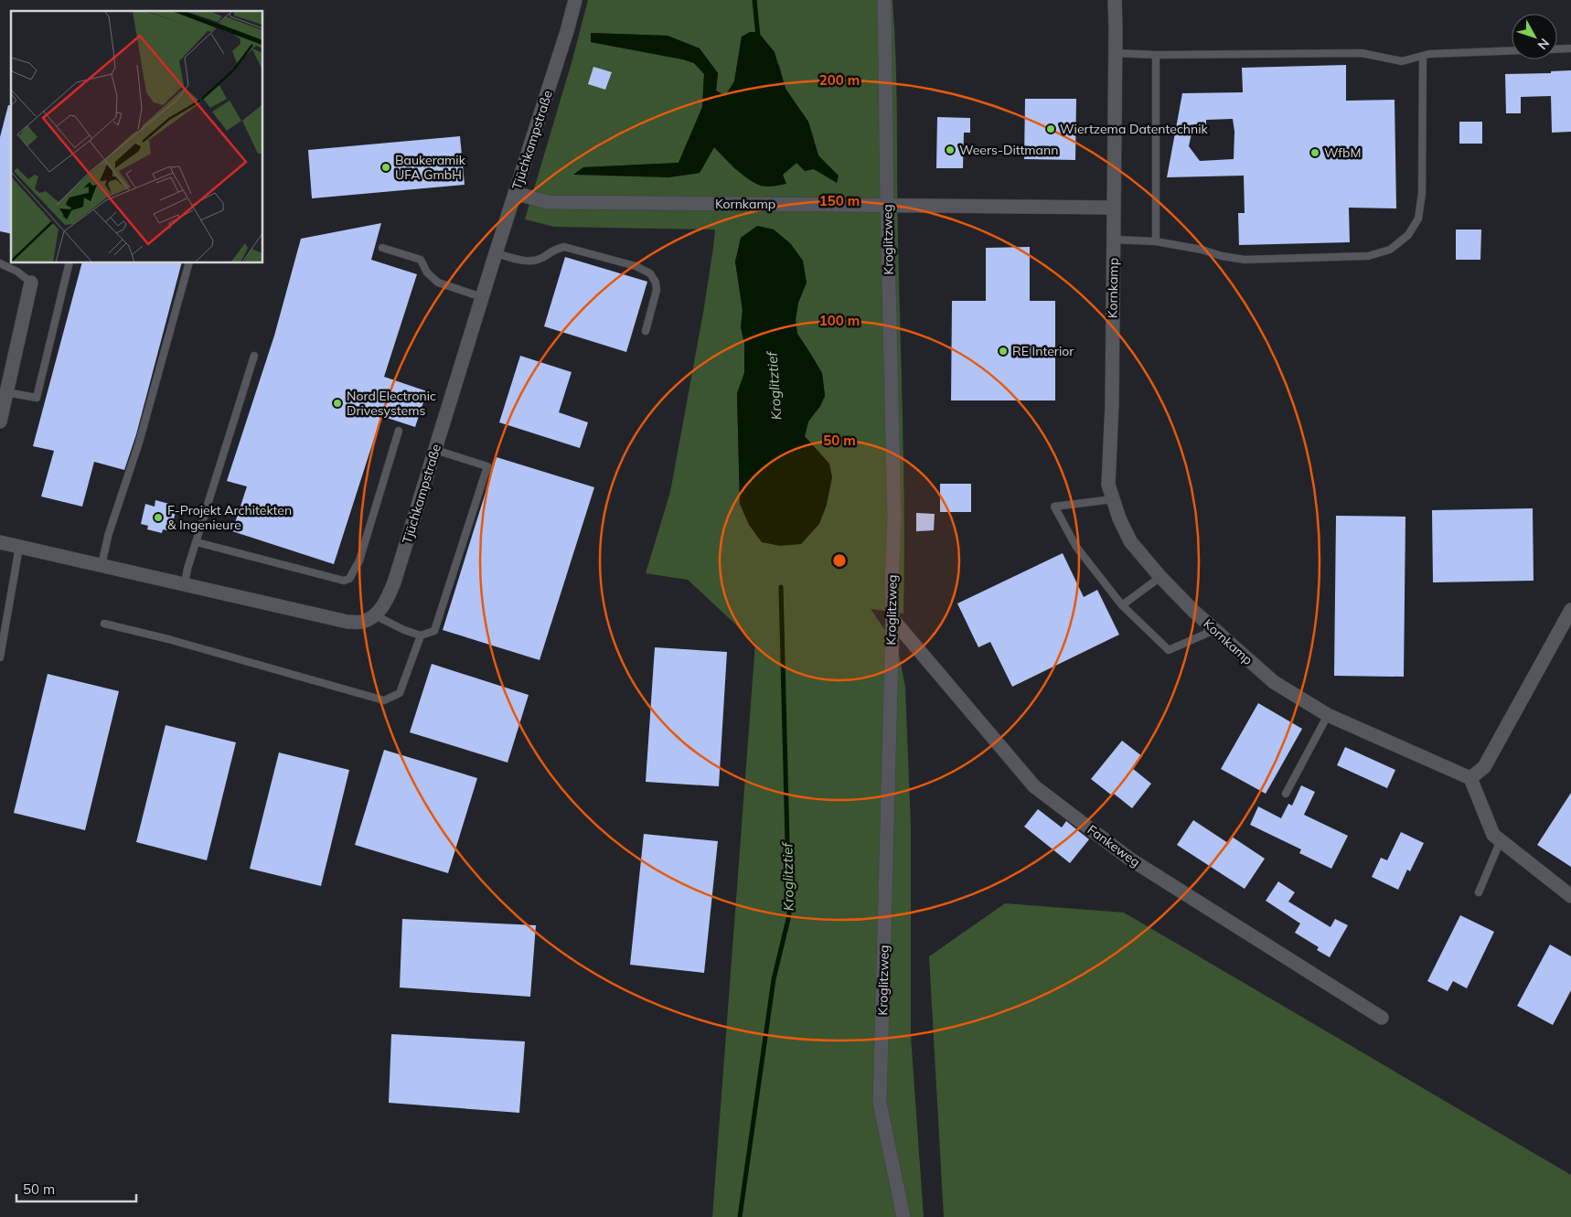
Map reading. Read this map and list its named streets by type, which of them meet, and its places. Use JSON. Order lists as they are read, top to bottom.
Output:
{
  "streets": {
    "street": [
      "Tjüchkampstraße",
      "Kornkamp",
      "Kroglitzweg",
      "Fankeweg"
    ]
  },
  "crossings": [
    ["Tjüchkampstraße", "Kornkamp"],
    ["Kornkamp", "Kroglitzweg"],
    ["Kroglitzweg", "Fankeweg"]
  ],
  "water": ["Kroglitztief"],
  "places": [
    "Wiertzema Datentechnik",
    "Weers-Dittmann",
    "WfbM",
    "Baukeramik UFA GmbH",
    "RE Interior",
    "Nord Electronic Drivesystems",
    "F-Projekt Architekten & Ingenieure"
  ],
  "scale_bar": "50 m",
  "north": "bottom right",
  "rings": [
    "200 m",
    "150 m",
    "100 m",
    "50 m"
  ]
}
